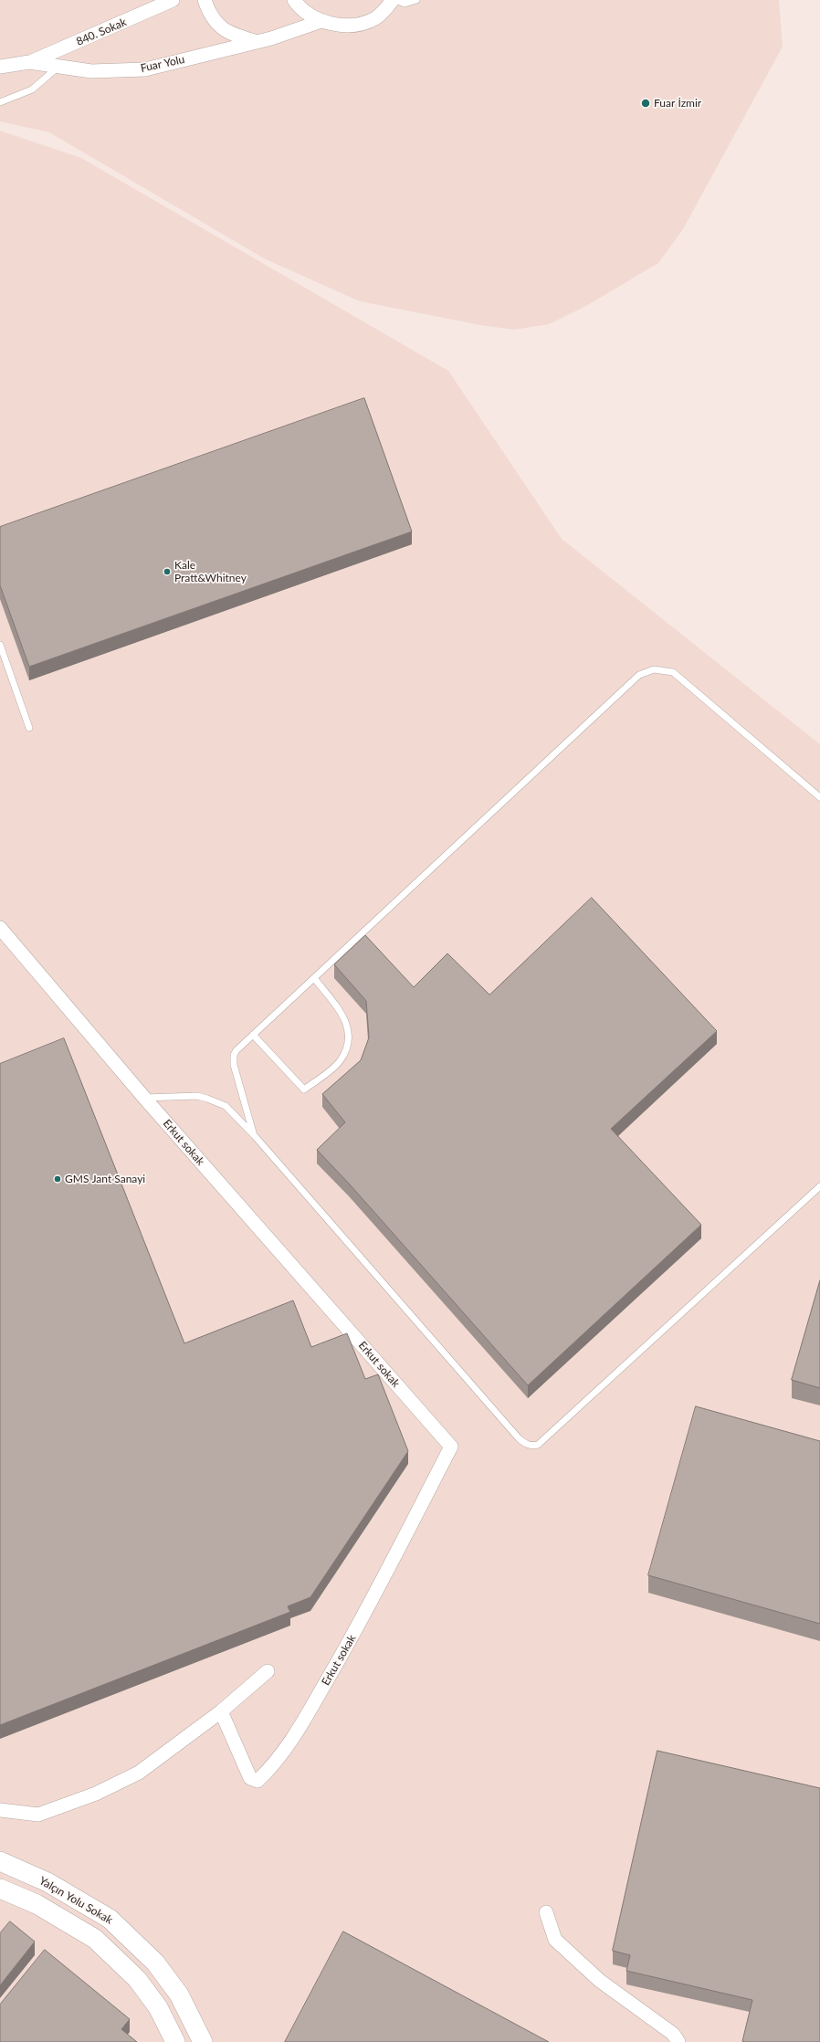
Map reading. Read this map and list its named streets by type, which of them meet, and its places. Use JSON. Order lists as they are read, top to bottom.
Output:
{
  "streets": {
    "street": [
      "840. Sokak",
      "Fuar Yolu",
      "Erkut sokak",
      "Yalçın Yolu Sokak"
    ]
  },
  "crossings": [
    ["840. Sokak", "Fuar Yolu"]
  ],
  "places": ["Fuar İzmir", "Kale Pratt&Whitney", "GMS Jant Sanayi"]
}
